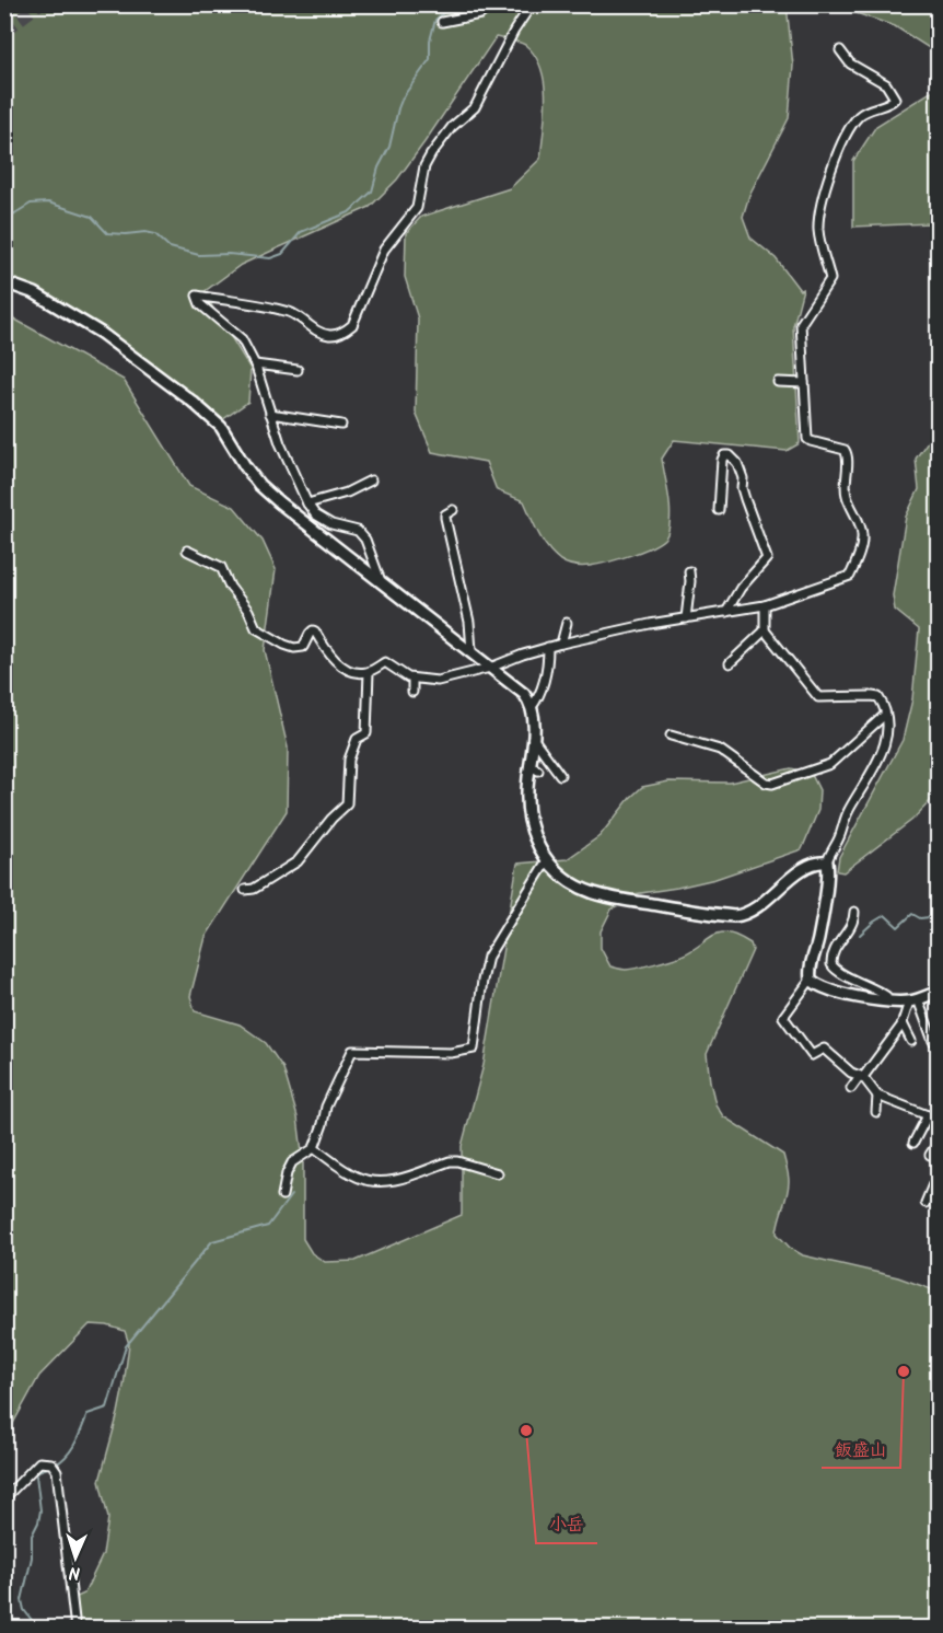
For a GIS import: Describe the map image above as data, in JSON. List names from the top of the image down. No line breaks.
{"places":["飯盛山","小岳"],"north":"bottom"}
